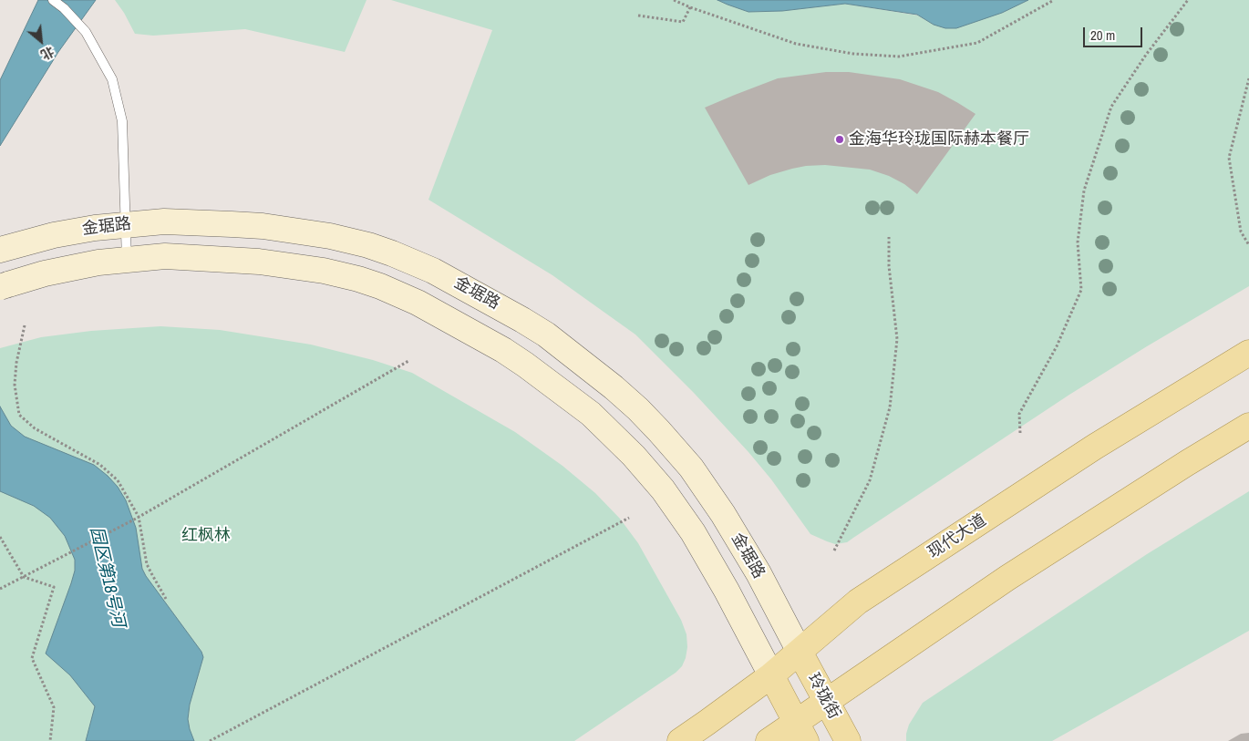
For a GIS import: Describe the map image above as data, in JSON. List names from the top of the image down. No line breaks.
{"streets":{"main road":["金琚路","现代大道","玲珑街"]},"crossings":[["金琚路","现代大道"],["金琚路","玲珑街"],["现代大道","玲珑街"]],"water":["园区第18号河"],"parks":["红枫林"],"places":["金海华玲珑国际赫本餐厅"],"scale_bar":"20 m","north":"bottom right"}
